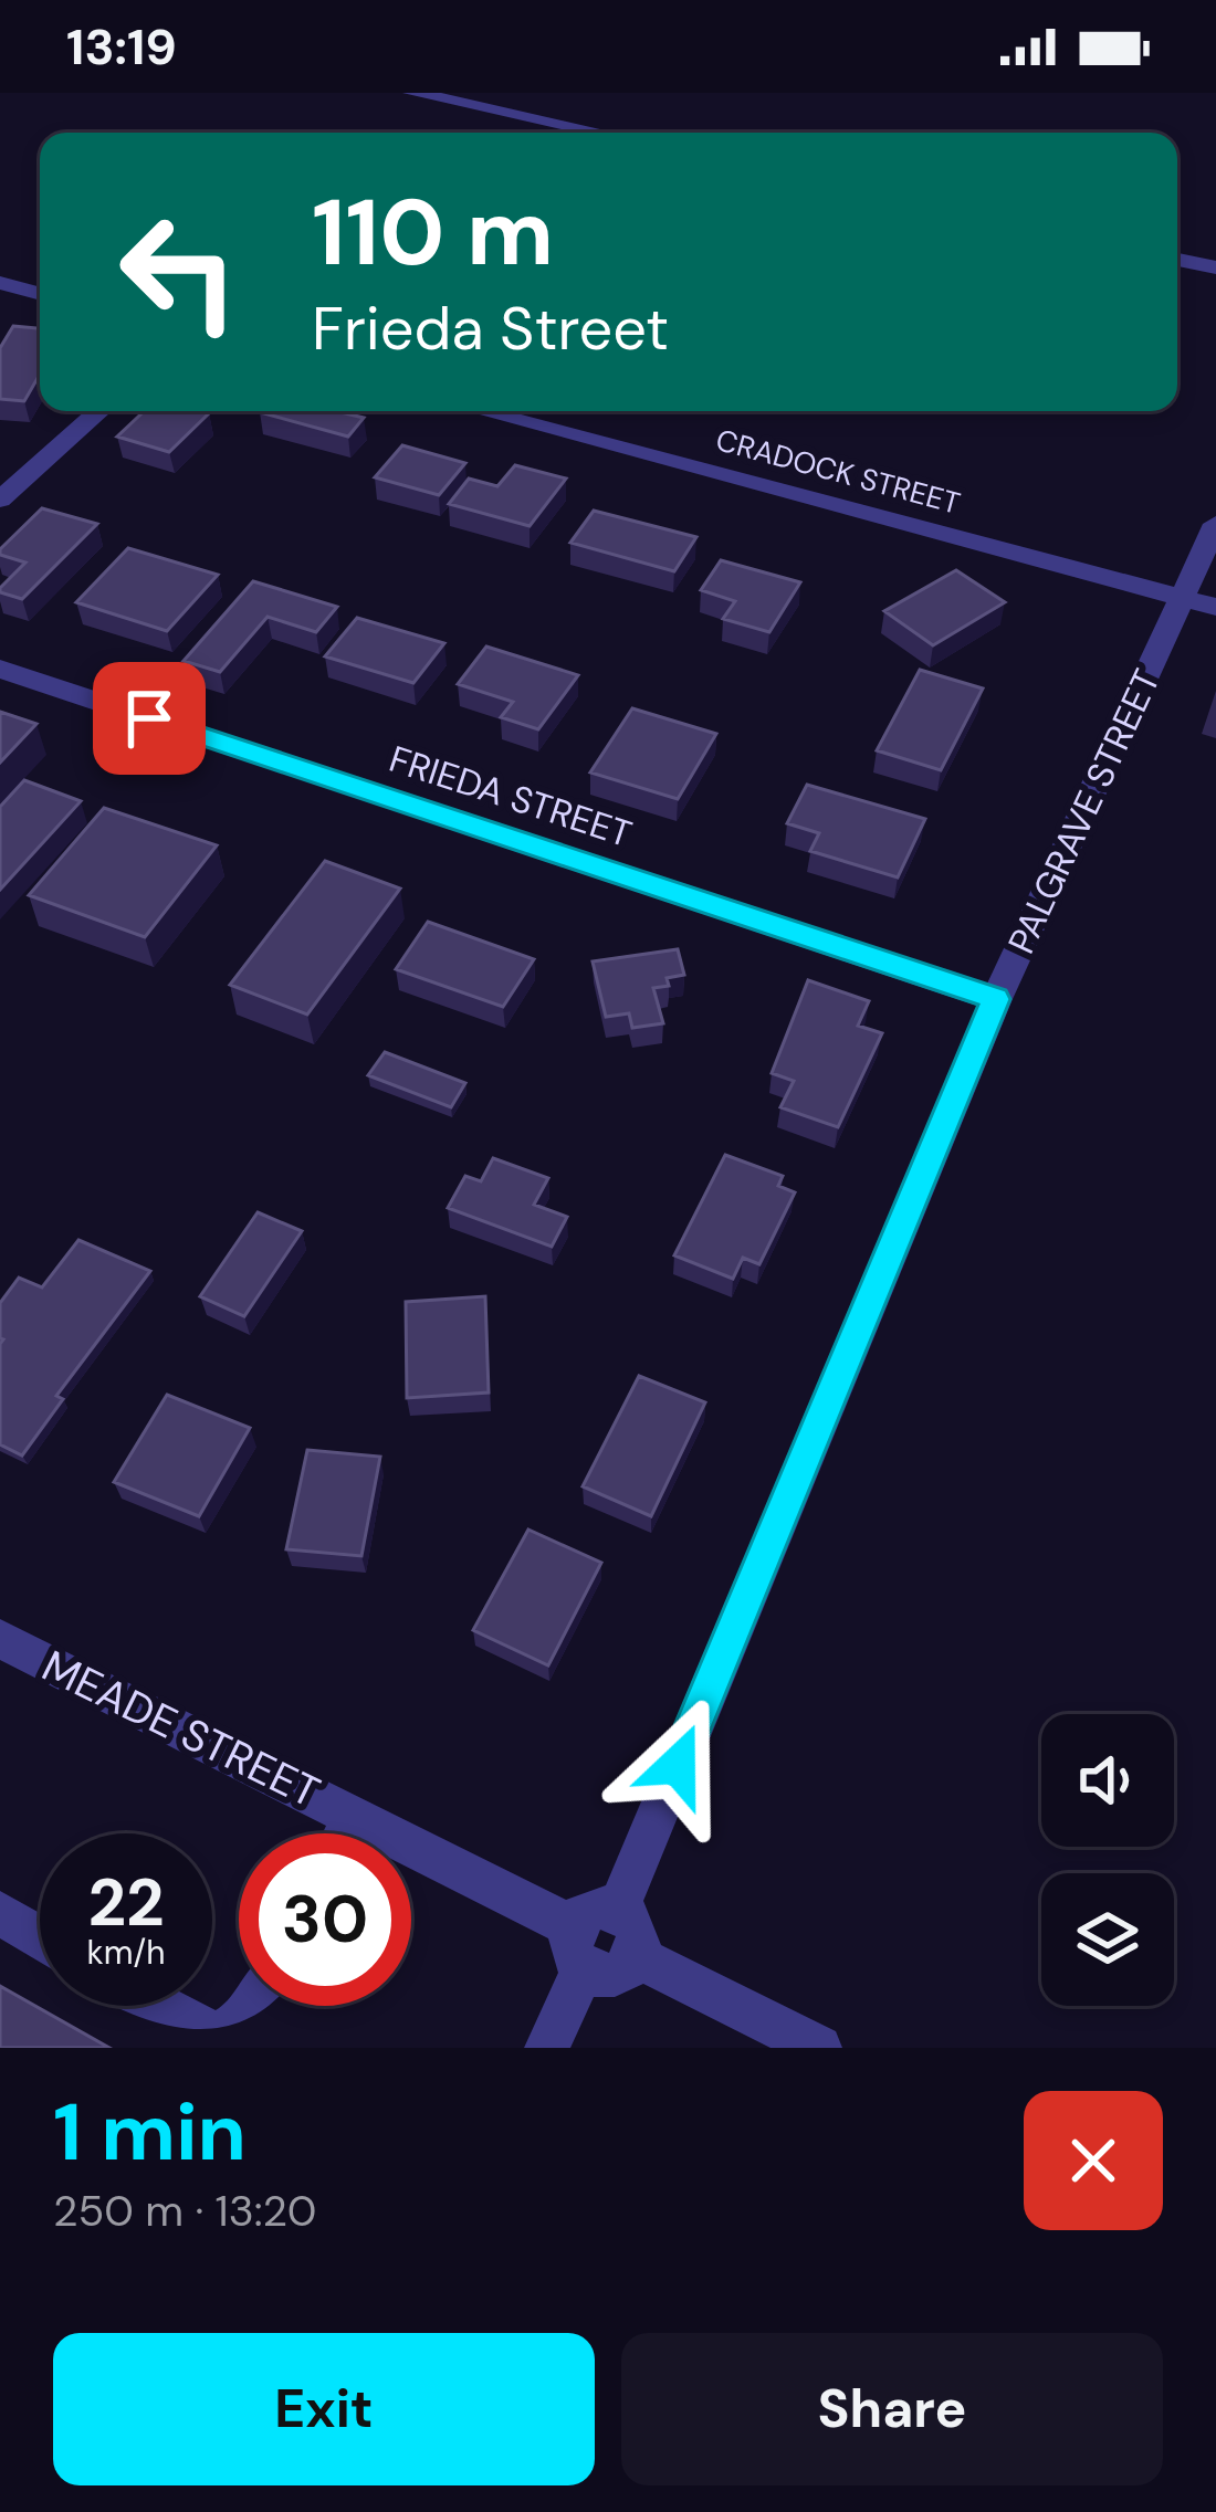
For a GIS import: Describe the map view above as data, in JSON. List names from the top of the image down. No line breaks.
{"streets":{"street":["CRADOCK STREET","FRIEDA STREET","PALGRAVE STREET","MEADE STREET"]},"crossings":[["CRADOCK STREET","PALGRAVE STREET"],["FRIEDA STREET","PALGRAVE STREET"],["PALGRAVE STREET","MEADE STREET"]],"page":{"status":"13:19","turn":["110 m","Frieda Street"],"speed":"22 km/h","limit":"30","heading":["1 min","250 m · 13:20"],"buttons":["Exit","Share"]}}
